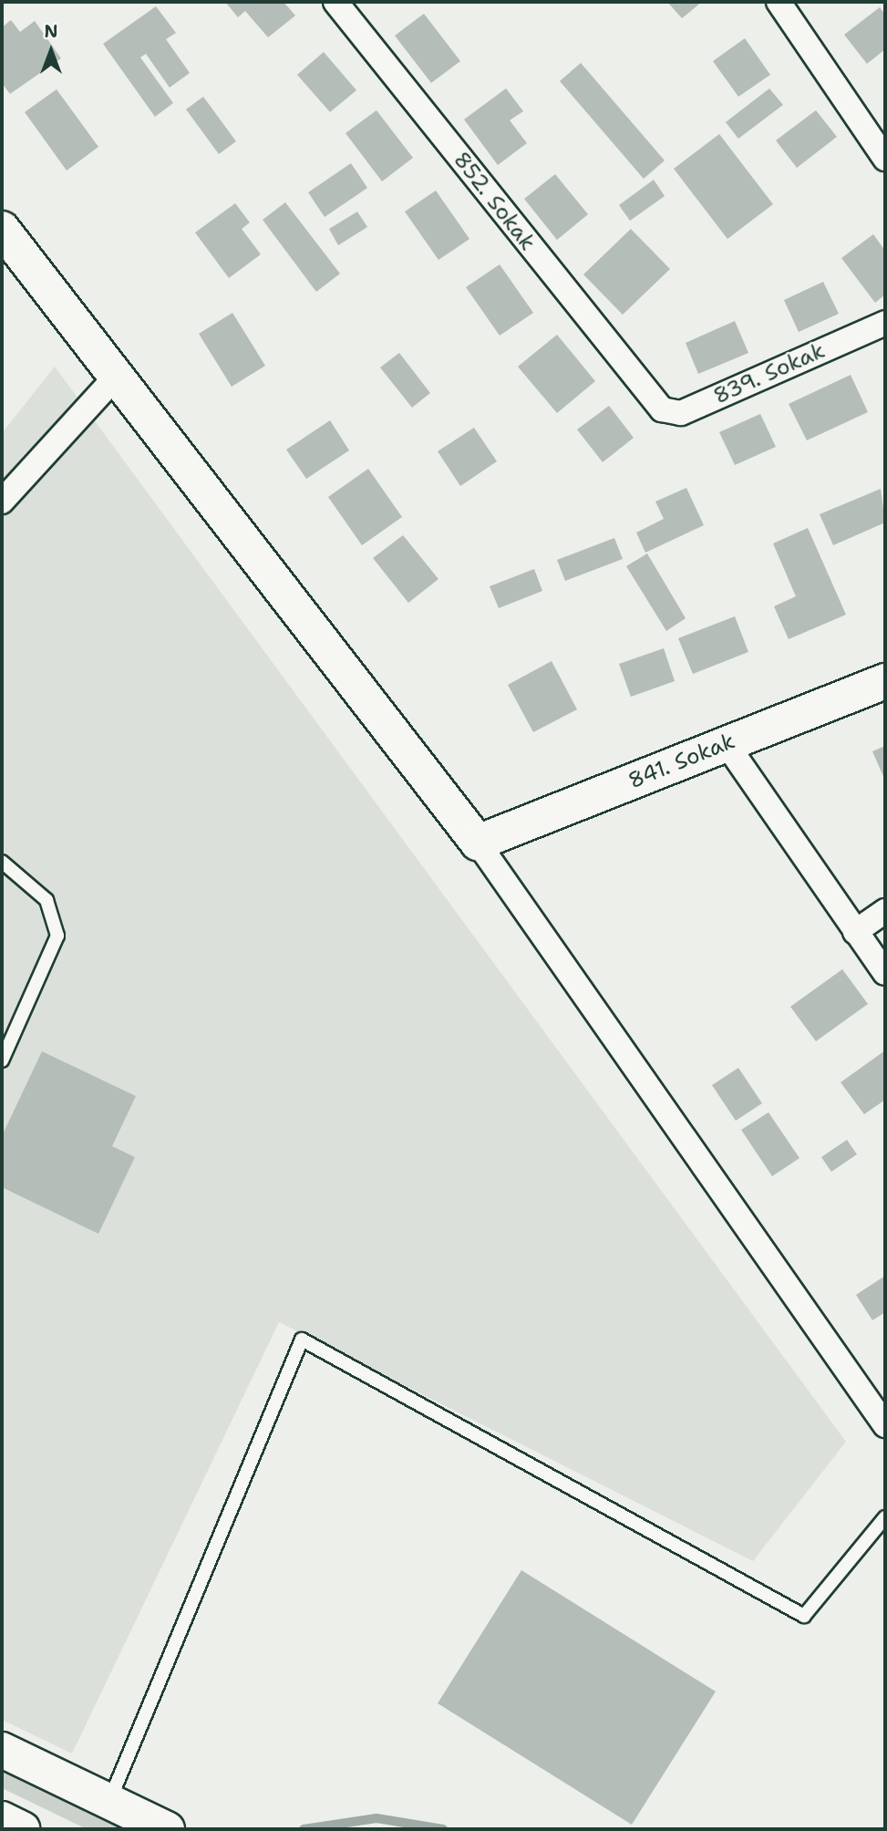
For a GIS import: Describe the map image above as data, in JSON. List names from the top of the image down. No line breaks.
{"streets":{"street":["852. Sokak","839. Sokak","841. Sokak"]},"crossings":[["852. Sokak","839. Sokak"]],"north":"top"}
